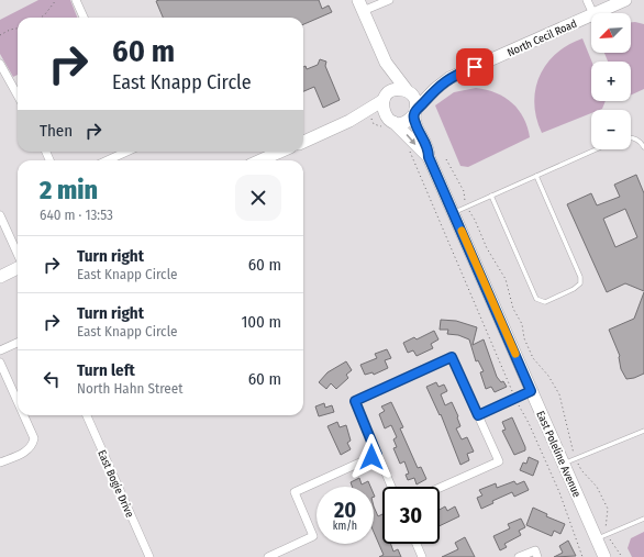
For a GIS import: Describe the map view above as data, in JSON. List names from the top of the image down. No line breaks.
{"streets":{"main road":["North Cecil Road","East Poleline Avenue"],"street":["East Bogie Drive"]},"crossings":[["North Cecil Road","East Poleline Avenue"]],"north":"bottom left","page":{"map_buttons":["+","−"],"turn":["60 m","East Knapp Circle"],"then":"Then","heading":["2 min","640 m · 13:53"],"list":[{"name":"Turn right","note":"East Knapp Circle","value":"60 m"},{"name":"Turn right","note":"East Knapp Circle","value":"100 m"},{"name":"Turn left","note":"North Hahn Street","value":"60 m"}],"speed":"20 km/h","limit":"30"}}
